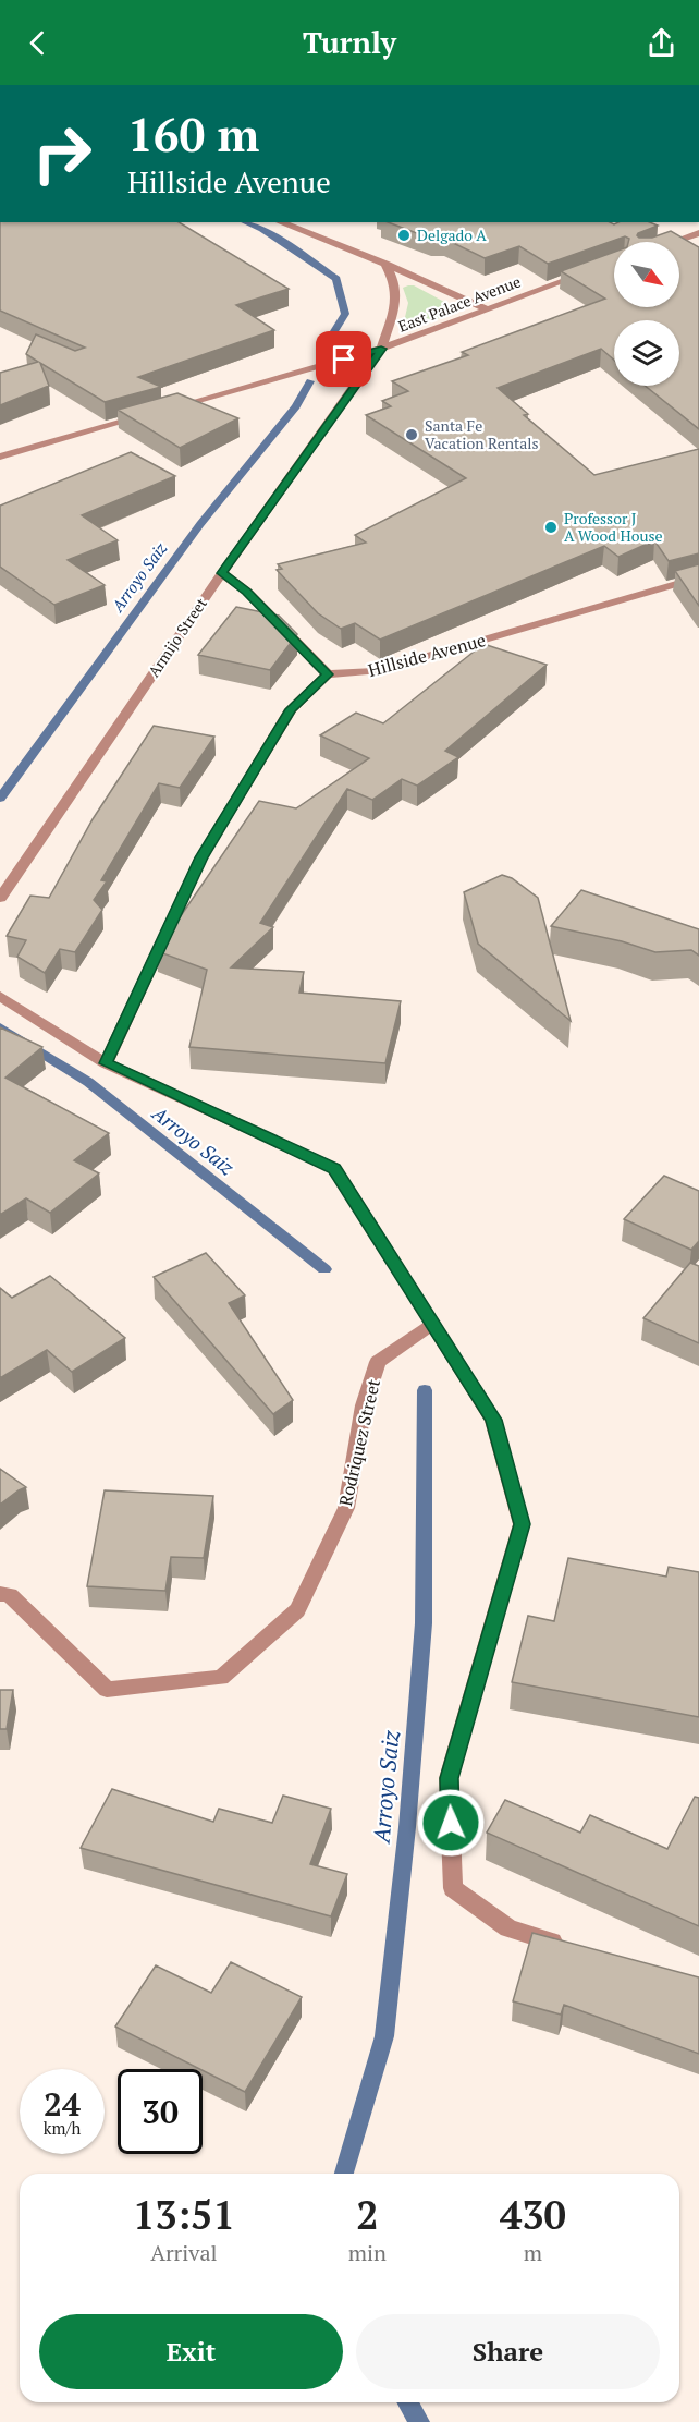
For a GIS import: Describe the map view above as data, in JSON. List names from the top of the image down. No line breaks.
{"streets":{"street":["East Palace Avenue","Armijo Street","Hillside Avenue","Rodriquez Street"]},"crossings":[["East Palace Avenue","Armijo Street"]],"water":["Arroyo Saiz"],"places":["Delgado A","Santa Fe Vacation Rentals","Professor J A Wood House"],"north":"bottom right","page":{"header":"Turnly","turn":["160 m","Hillside Avenue"],"speed":"24 km/h","limit":"30","eta":["13:51","Arrival","2","min","430","m"],"buttons":["Exit","Share"]}}
